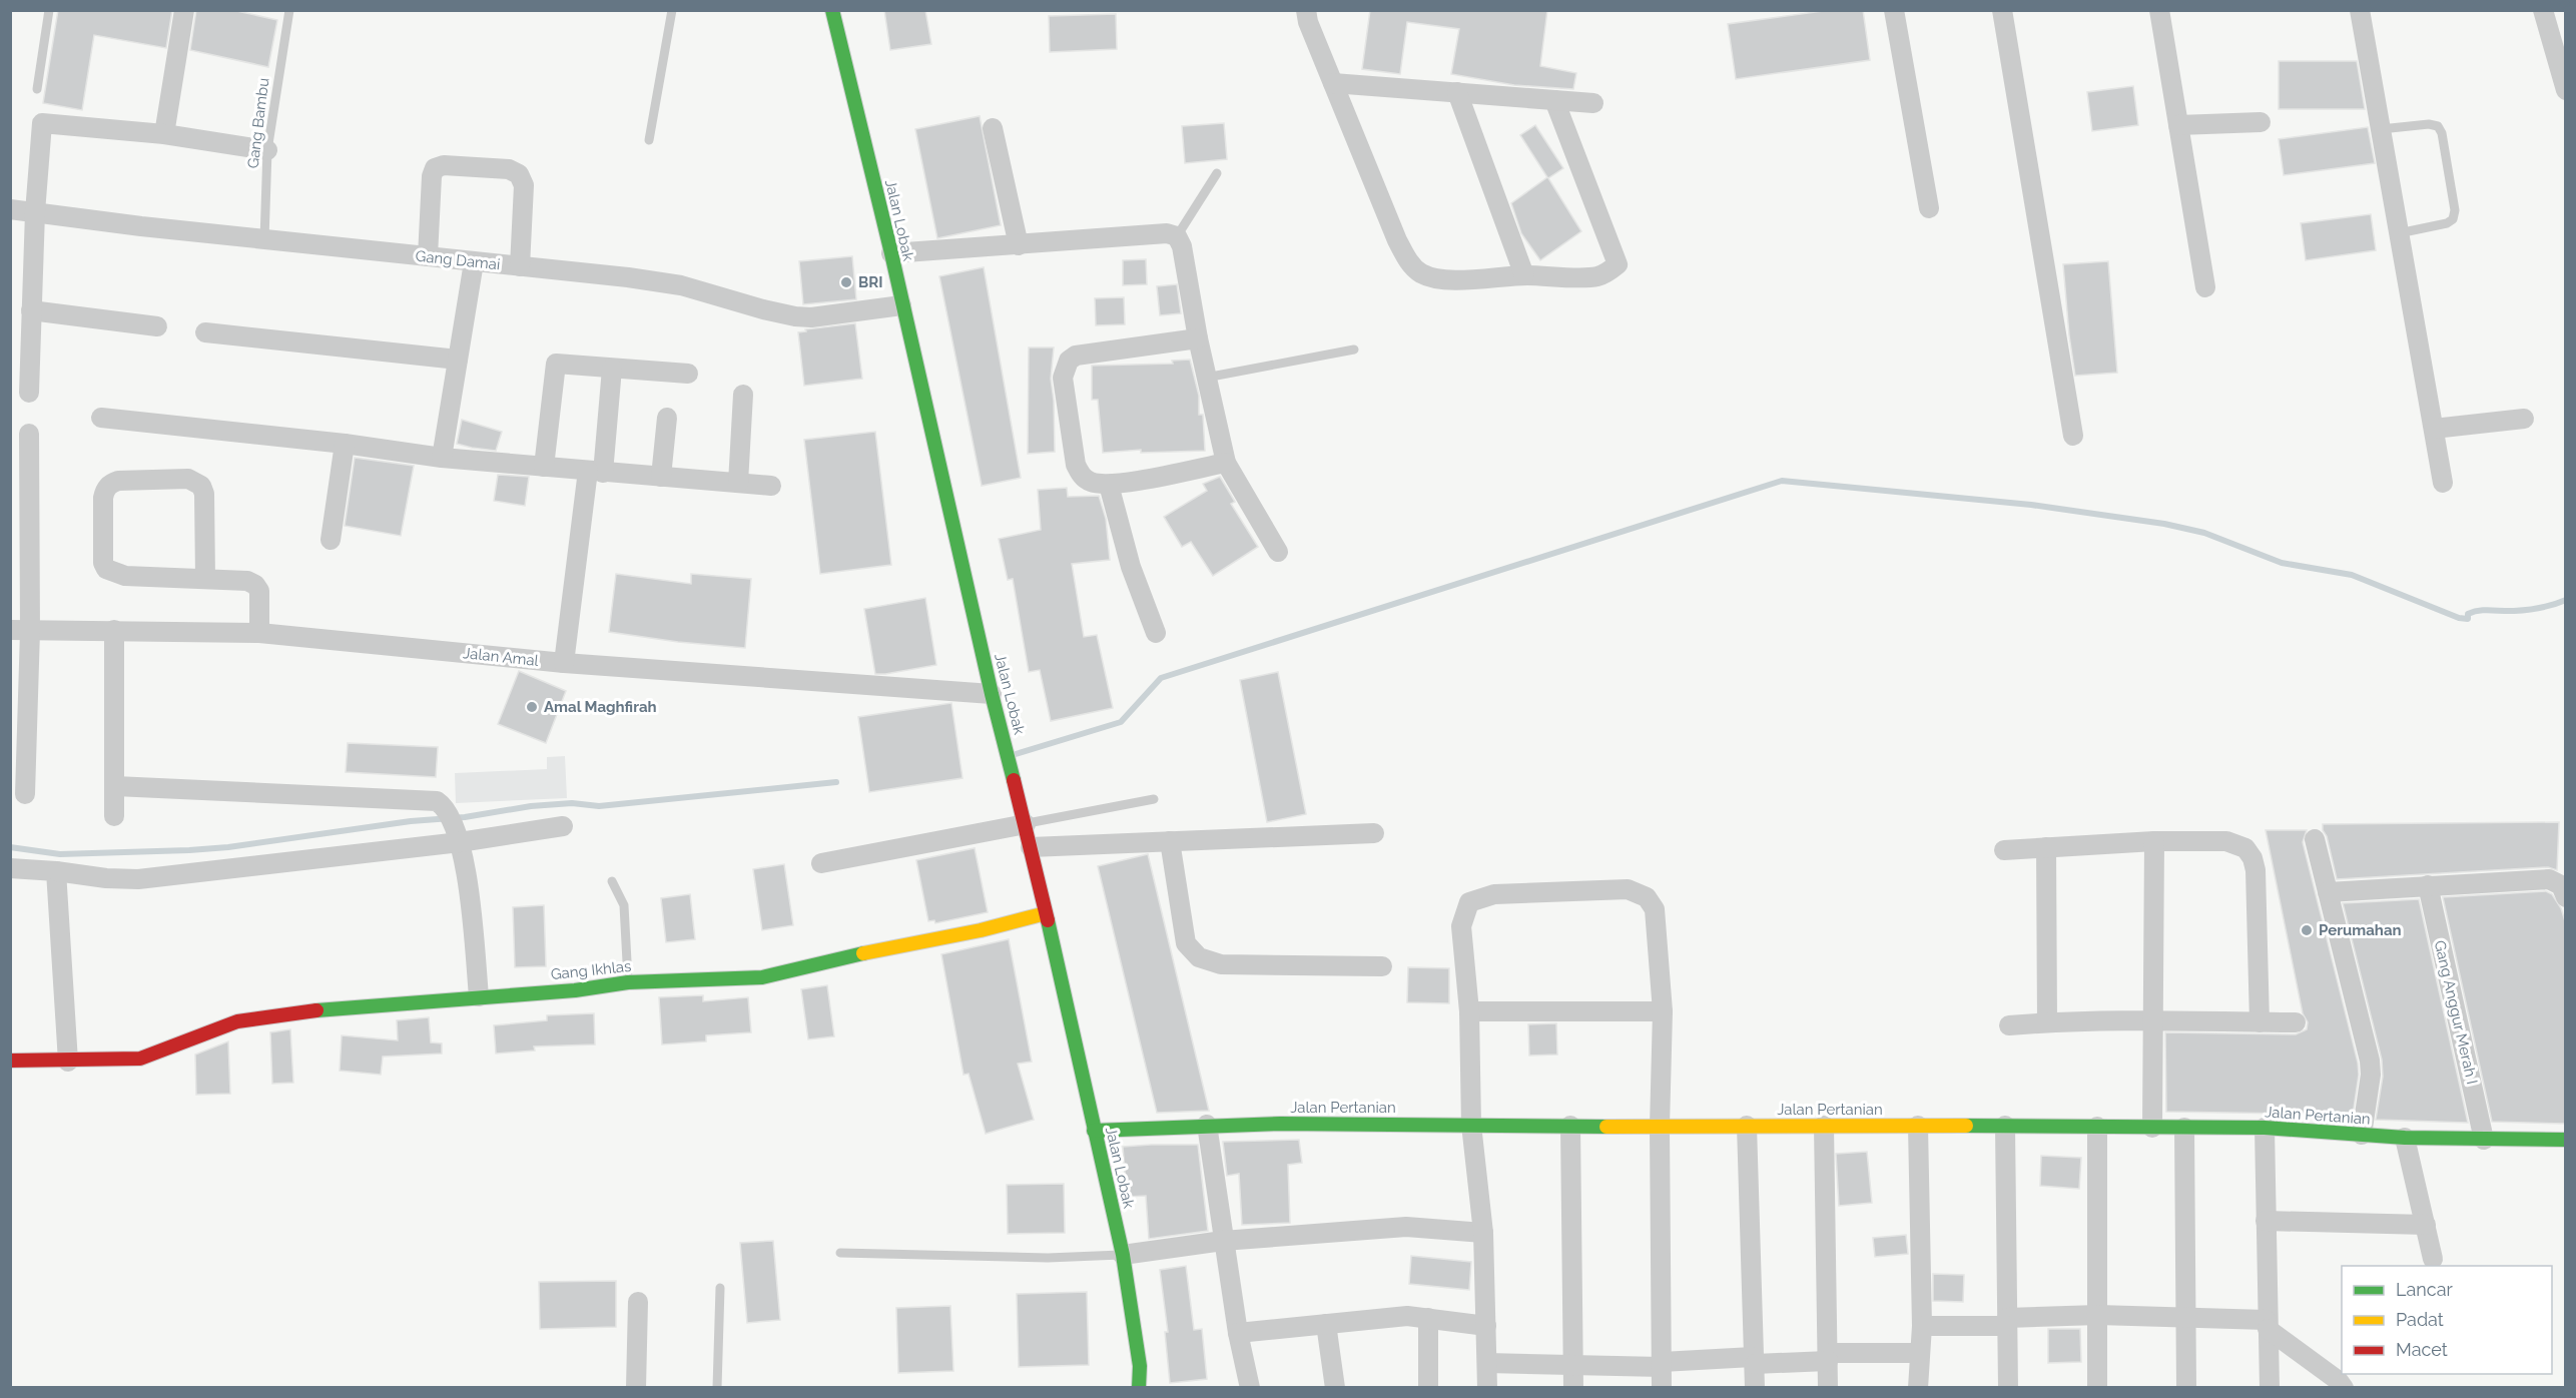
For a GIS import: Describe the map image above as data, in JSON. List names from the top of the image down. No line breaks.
{"streets":{"street":["Jalan Lobak","Gang Damai","Jalan Amal","Gang Ikhlas","Gang Anggur Merah I","Jalan Pertanian"],"lane":["Gang Bambu"]},"crossings":[["Gang Bambu","Gang Damai"],["Jalan Lobak","Gang Damai"],["Jalan Lobak","Jalan Amal"],["Jalan Lobak","Gang Ikhlas"],["Jalan Lobak","Jalan Pertanian"],["Gang Anggur Merah I","Jalan Pertanian"]],"places":["BRI","Amal Maghfirah","Perumahan"],"legend":["Lancar","Padat","Macet"]}
